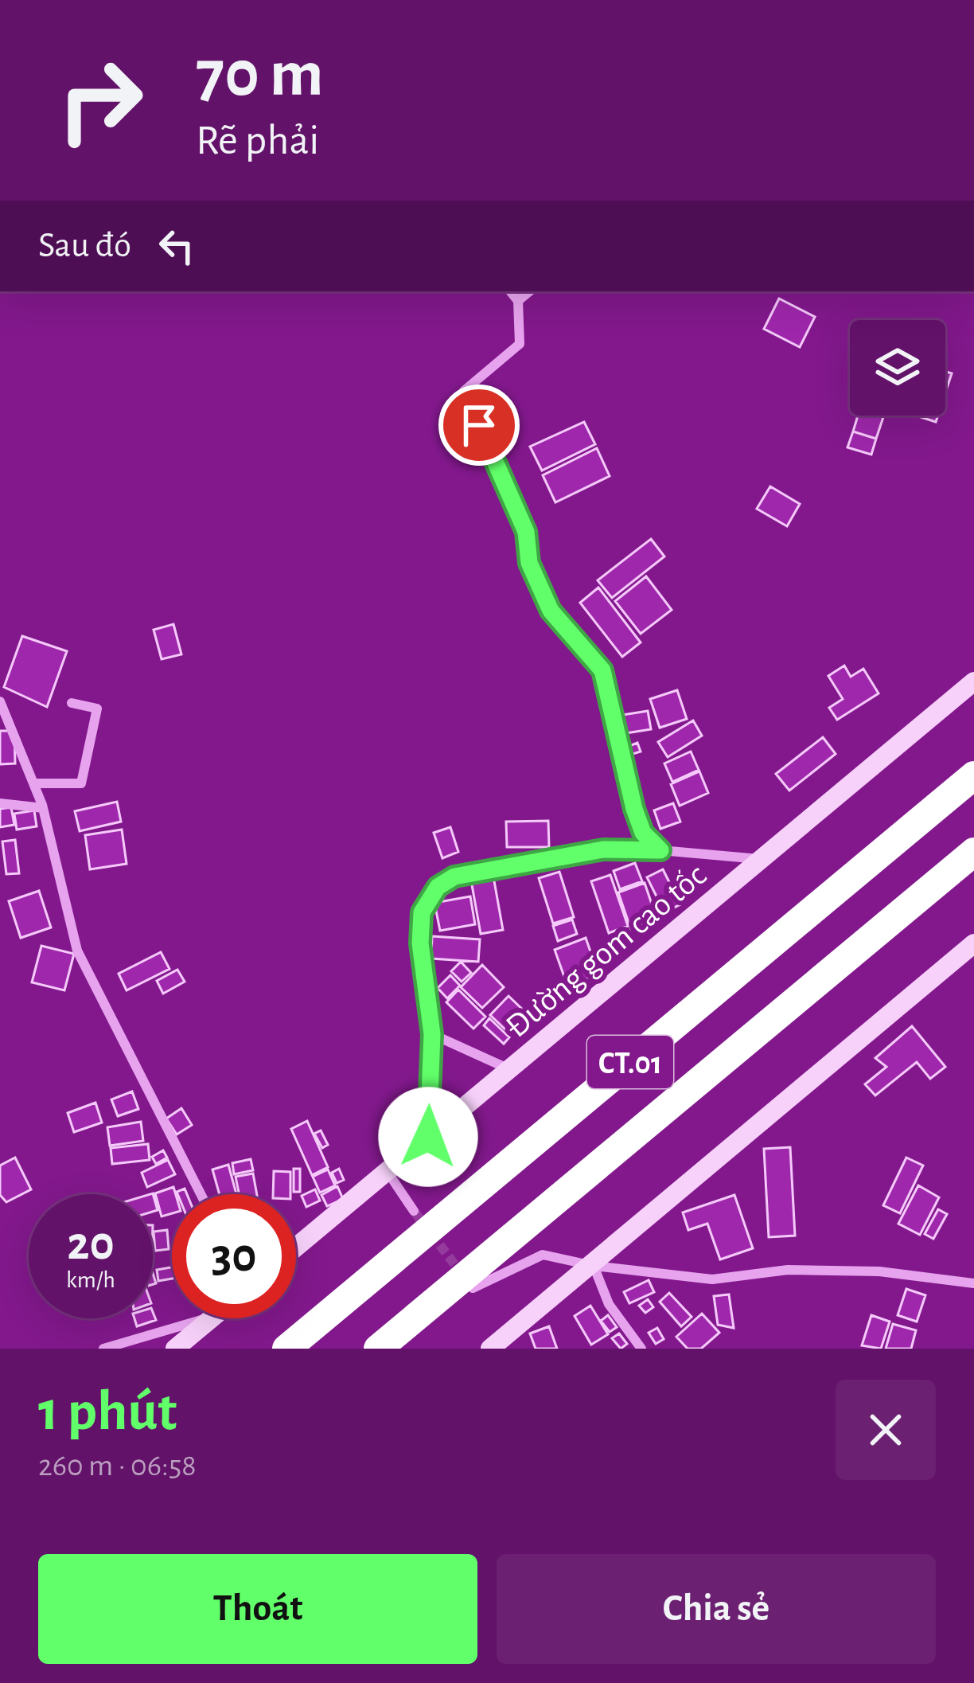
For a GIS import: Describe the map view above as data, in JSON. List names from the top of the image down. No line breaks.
{"streets":{"highway":["CT.01"],"main road":["Đường gom cao tốc"]},"page":{"turn":["70 m","Rẽ phải"],"then":"Sau đó","speed":"20 km/h","limit":"30","heading":["1 phút","260 m · 06:58"],"buttons":["Thoát","Chia sẻ"]}}
